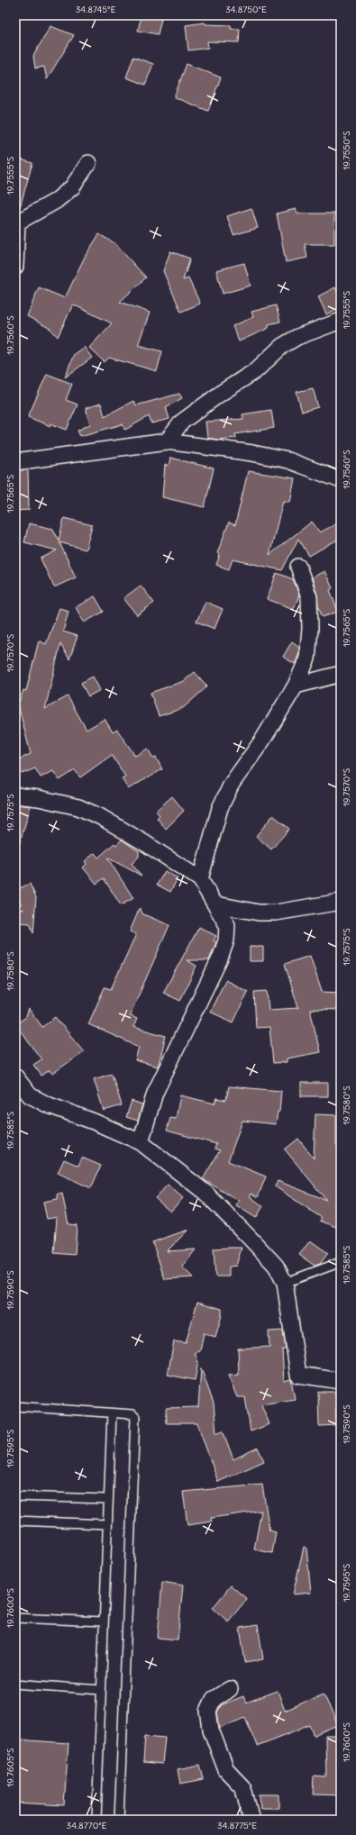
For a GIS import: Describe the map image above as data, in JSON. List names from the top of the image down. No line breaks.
{"coordinates":["34.8745°E","34.8750°E","19.7550°S","19.7555°S","19.7560°S","19.7565°S","19.7570°S","19.7575°S","19.7580°S","19.7585°S","19.7590°S","19.7595°S","19.7600°S","19.7605°S","34.8770°E","34.8775°E"]}
